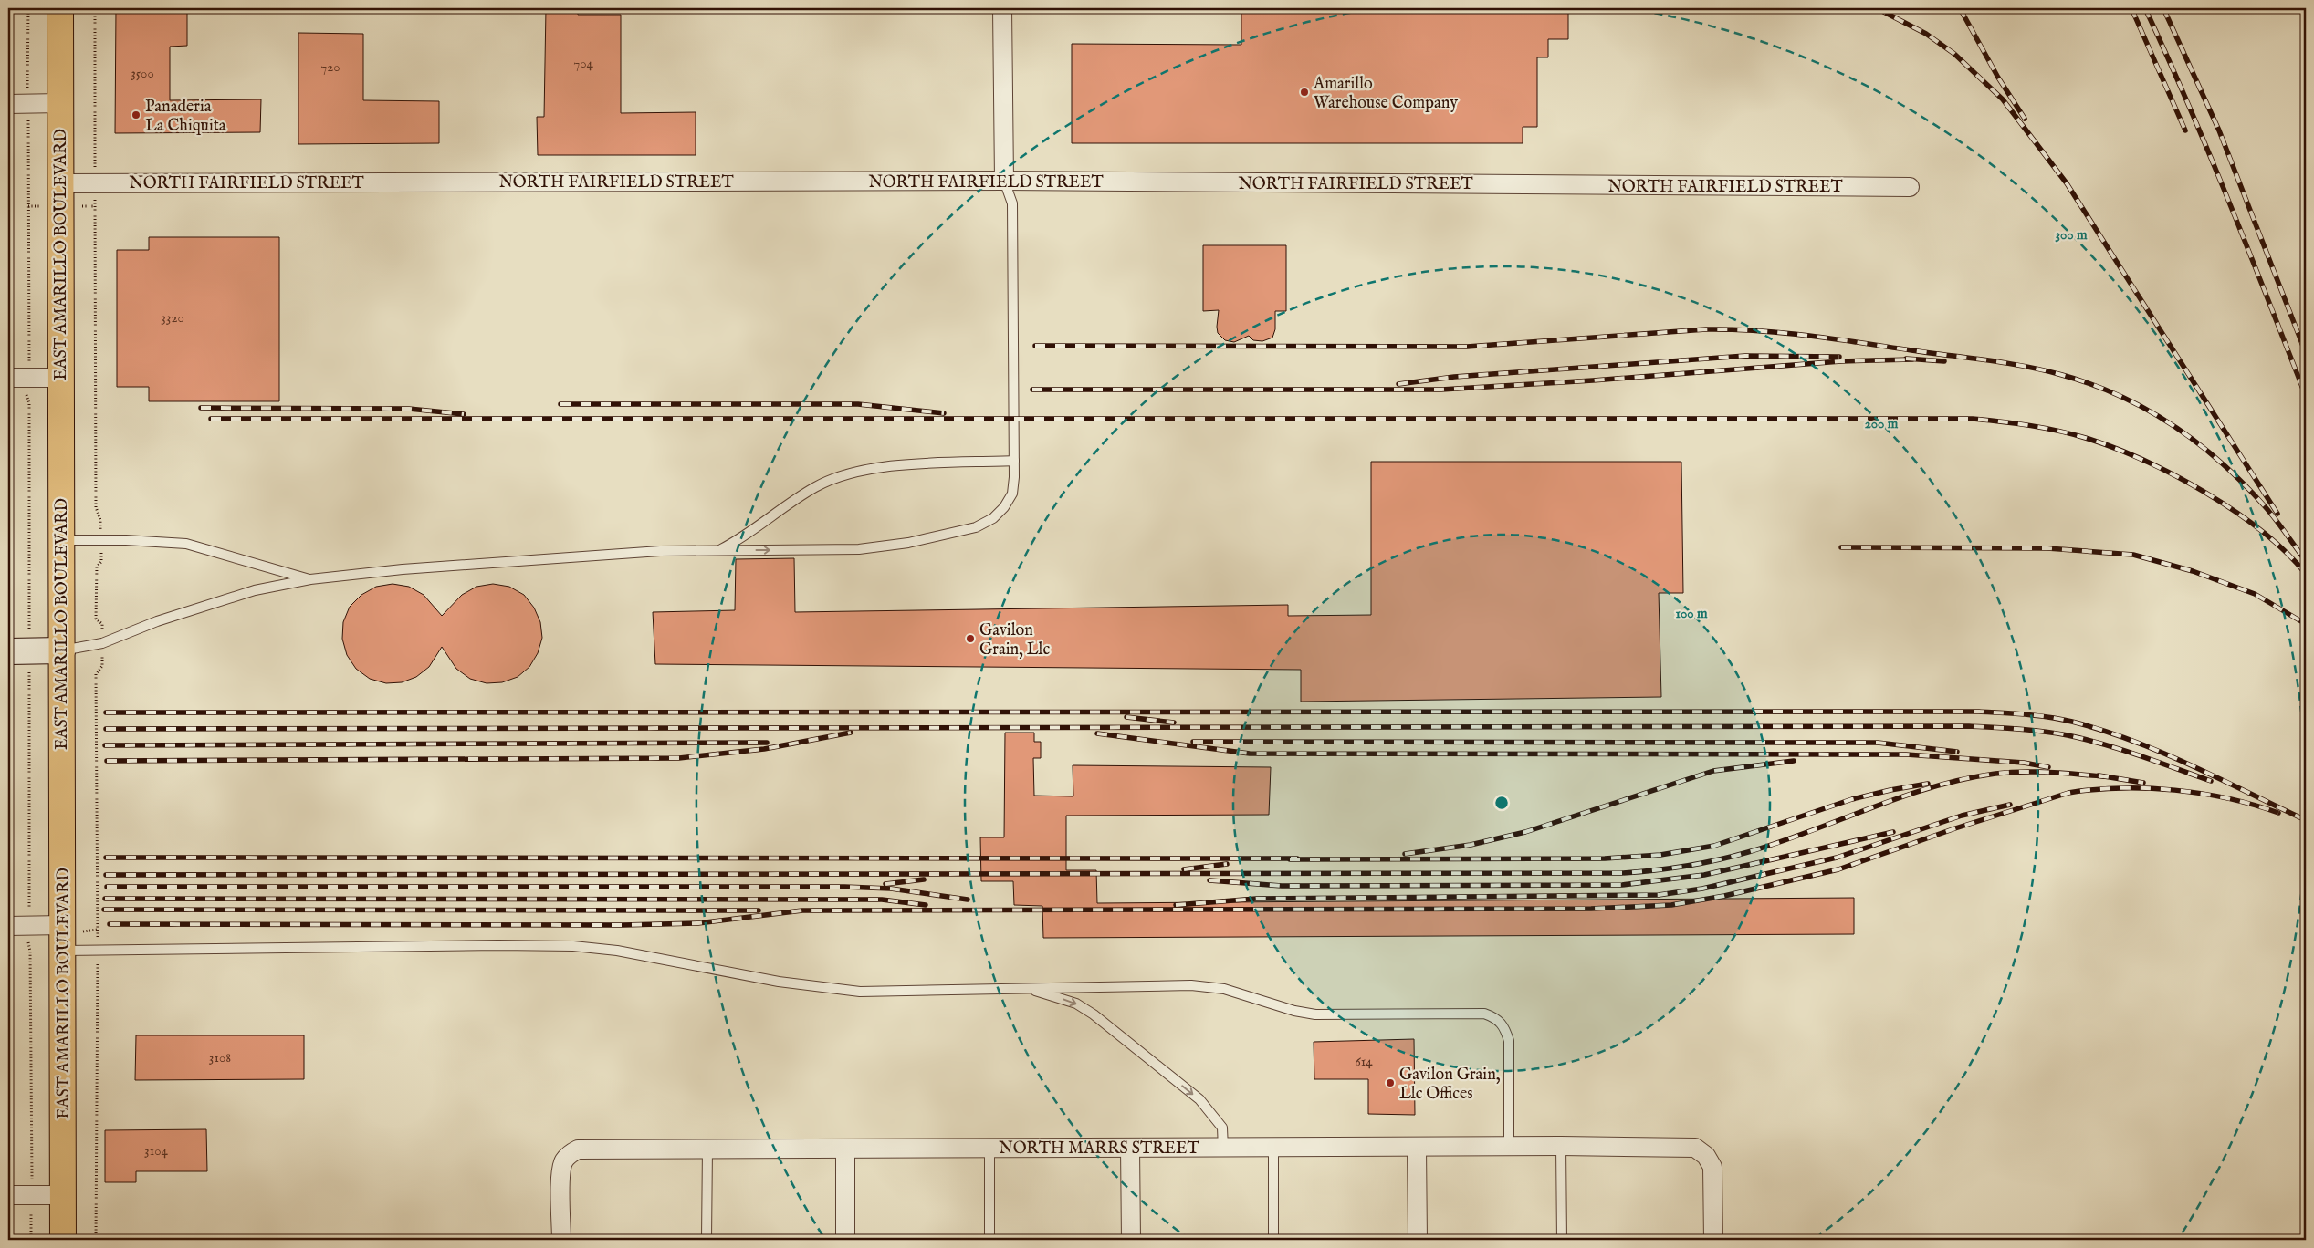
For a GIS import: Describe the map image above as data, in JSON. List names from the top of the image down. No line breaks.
{"streets":{"highway":["EAST AMARILLO BOULEVARD"],"street":["NORTH FAIRFIELD STREET","NORTH MARRS STREET"]},"crossings":[["NORTH FAIRFIELD STREET","EAST AMARILLO BOULEVARD"]],"places":["Amarillo Warehouse Company","Panaderia La Chiquita","Gavilon Grain, Llc","Gavilon Grain, Llc Offices"],"house_numbers":["704","720","3500","3320","3108","614","3104"],"rings":["300 m","200 m","100 m"]}
